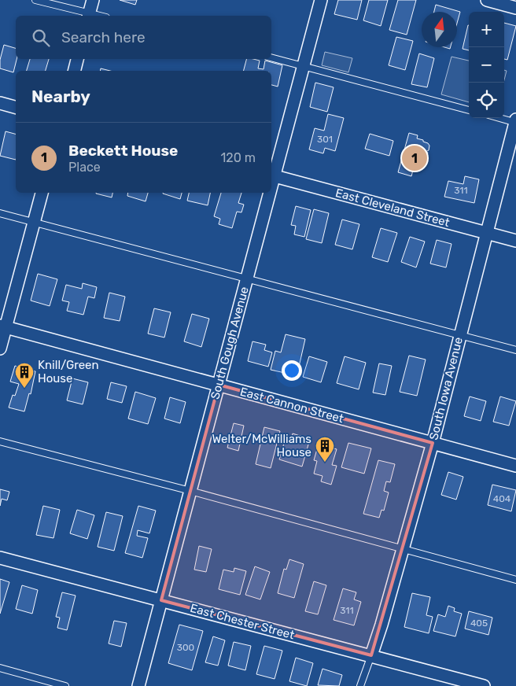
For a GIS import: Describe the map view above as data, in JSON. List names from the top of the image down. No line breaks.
{"streets":{"street":["East Cleveland Street","South Gough Avenue","South Iowa Avenue","East Cannon Street","East Chester Street"]},"crossings":[["East Cleveland Street","South Gough Avenue"],["East Cleveland Street","South Iowa Avenue"],["South Gough Avenue","East Cannon Street"],["South Gough Avenue","East Chester Street"],["South Iowa Avenue","East Cannon Street"],["South Iowa Avenue","East Chester Street"]],"places":{"building":["Knill/Green House","Welter/McWilliams House"]},"house_numbers":["301","311","404","311","405","300"],"north":"top","page":{"map_buttons":["+","−"],"search":"Search here","heading":"Nearby","list":[{"mark":"1","name":"Beckett House","note":"Place","value":"120 m"}],"pins":"1"}}
